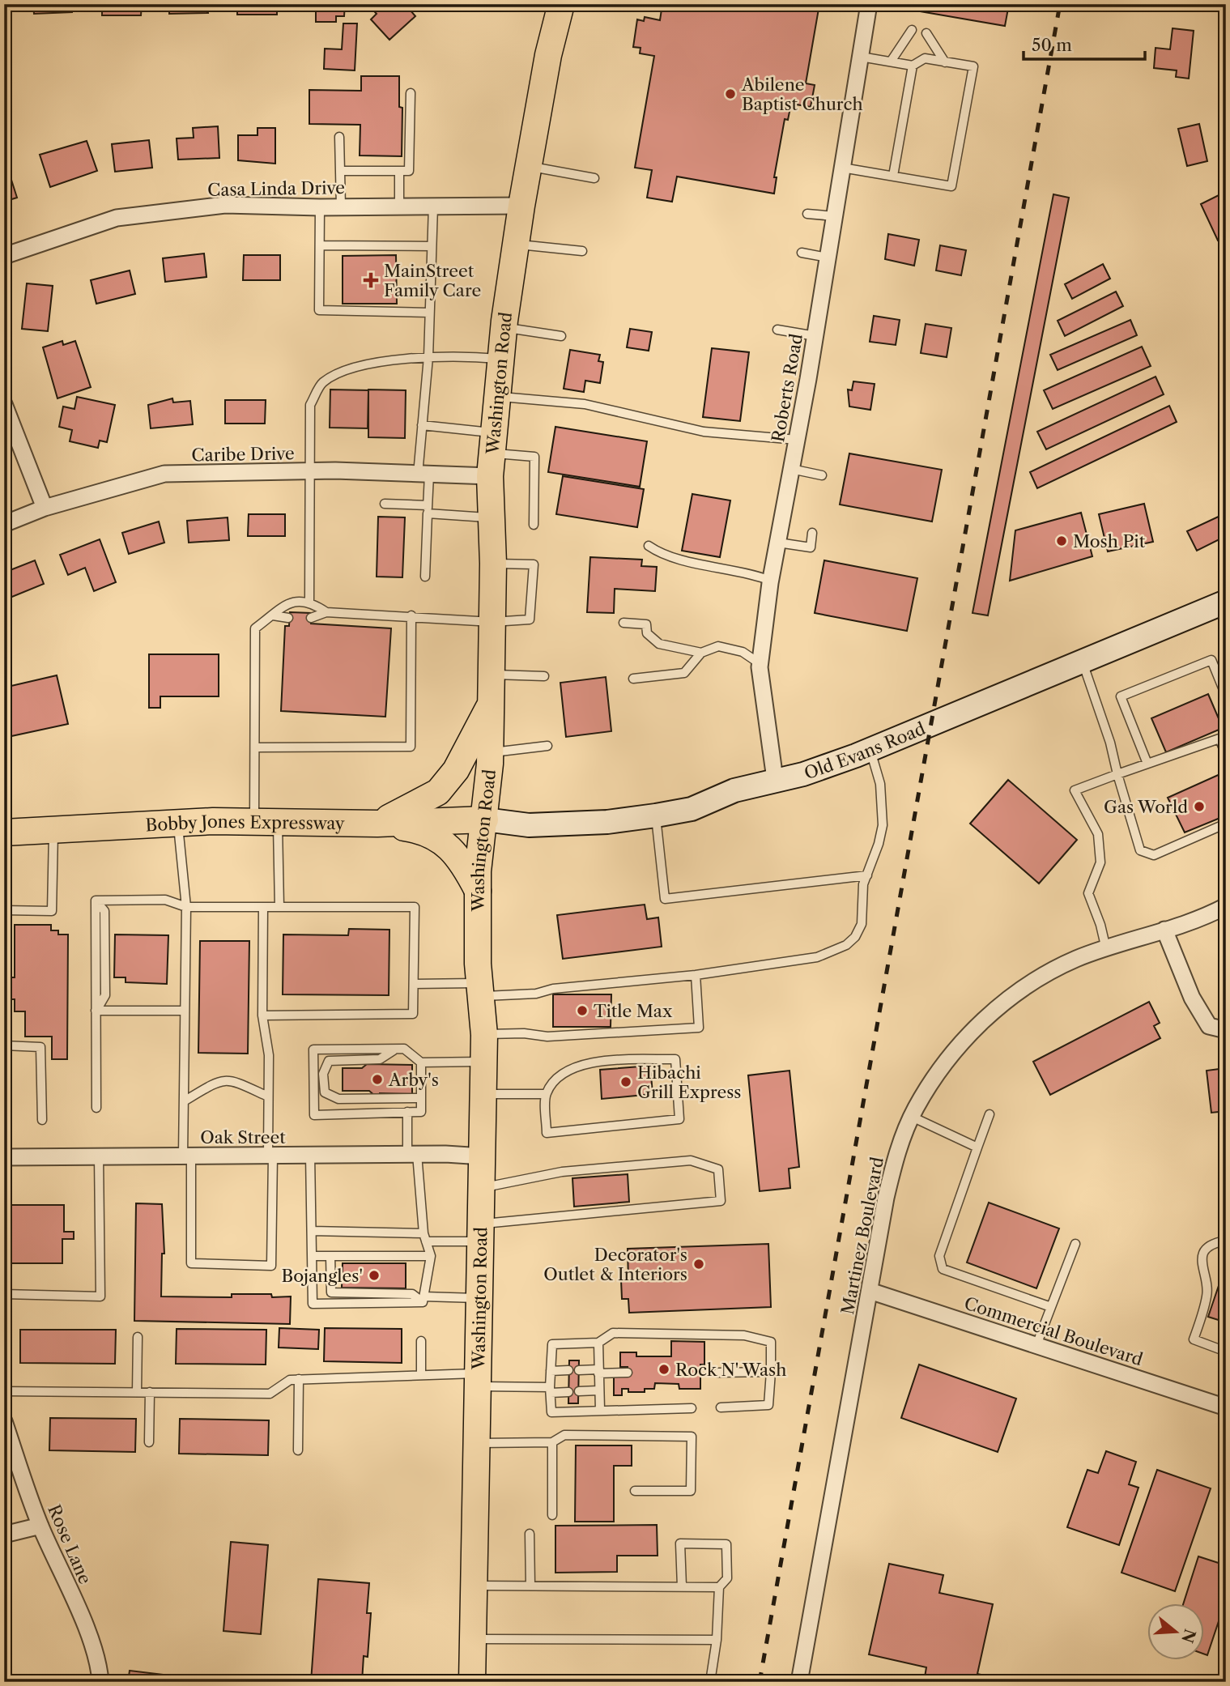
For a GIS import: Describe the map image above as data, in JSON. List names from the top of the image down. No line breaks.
{"streets":{"main road":["Washington Road","Bobby Jones Expressway"],"street":["Casa Linda Drive","Roberts Road","Caribe Drive","Old Evans Road","Oak Street","Martinez Boulevard","Commercial Boulevard","Rose Lane"]},"crossings":[["Casa Linda Drive","Washington Road"],["Washington Road","Caribe Drive"],["Washington Road","Old Evans Road"],["Washington Road","Bobby Jones Expressway"],["Washington Road","Oak Street"],["Roberts Road","Old Evans Road"],["Old Evans Road","Bobby Jones Expressway"],["Martinez Boulevard","Commercial Boulevard"]],"places":{"other":["Abilene Baptist Church","Mosh Pit","Gas World","Title Max","Arby's","Hibachi Grill Express","Decorator's Outlet & Interiors","Bojangles'","Rock N' Wash"],"health":["MainStreet Family Care"]},"scale_bar":"50 m","north":"right"}
